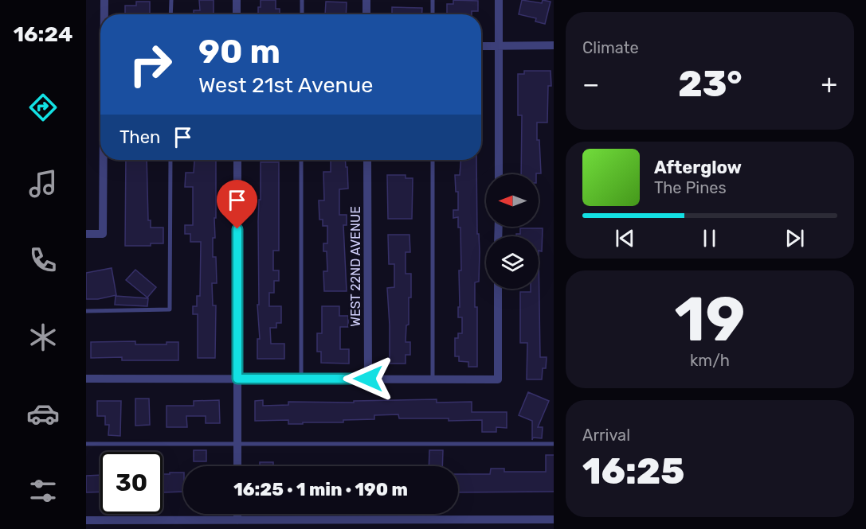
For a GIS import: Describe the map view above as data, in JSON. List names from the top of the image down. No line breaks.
{"streets":{"street":["WEST 22ND AVENUE"]},"north":"left","page":{"tabs":"16:24","tile":["Climate",["19","km/h"],["Arrival","16:25"]],"turn":["90 m","West 21st Avenue"],"heat":["−","23°","+"],"then":"Then","song":["Afterglow","The Pines"],"limit":"30","trip":"16:25 · 1 min · 190 m"}}
